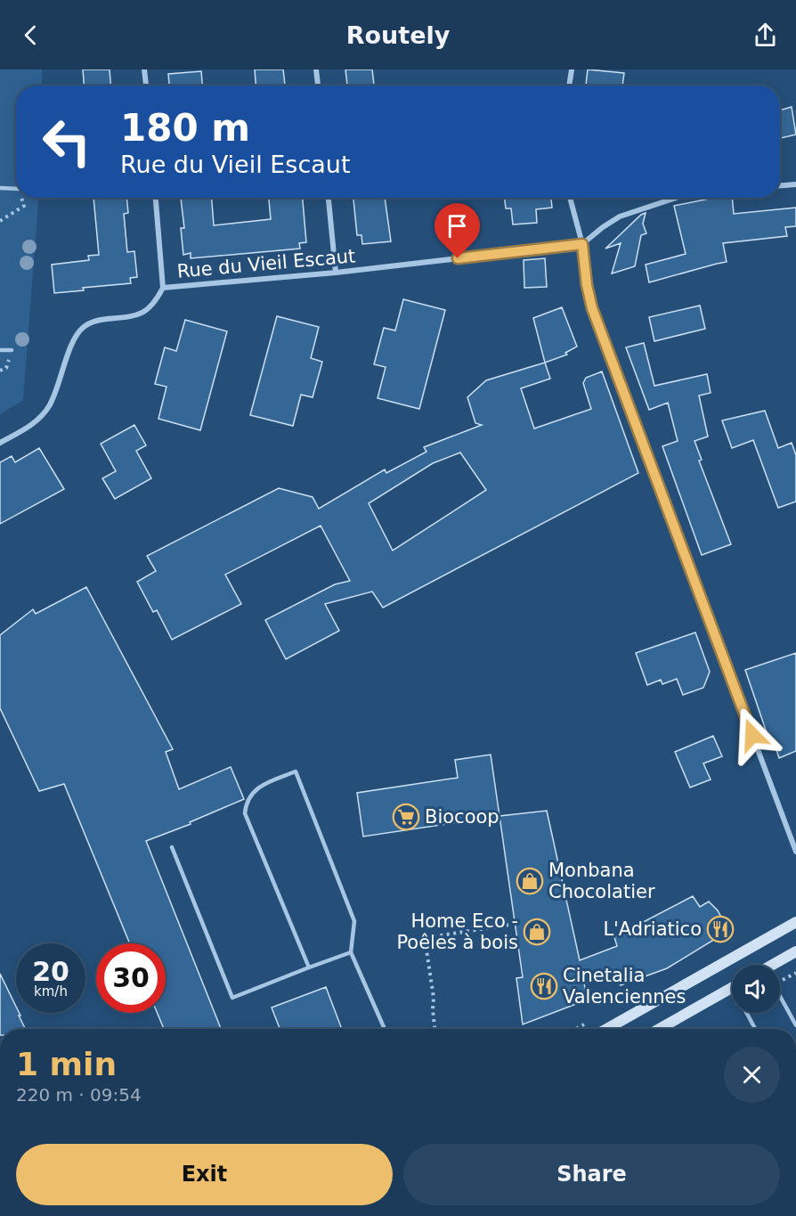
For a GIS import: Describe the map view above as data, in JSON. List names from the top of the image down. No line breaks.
{"streets":{"street":["Rue du Vieil Escaut"]},"places":{"supermarket":["Biocoop"],"shop":["Monbana Chocolatier","Home Eco - Poêles à bois"],"restaurant":["L'Adriatico","Cinetalia Valenciennes"]},"page":{"header":"Routely","turn":["180 m","Rue du Vieil Escaut"],"speed":"20 km/h","limit":"30","heading":["1 min","220 m · 09:54"],"buttons":["Exit","Share"]}}
